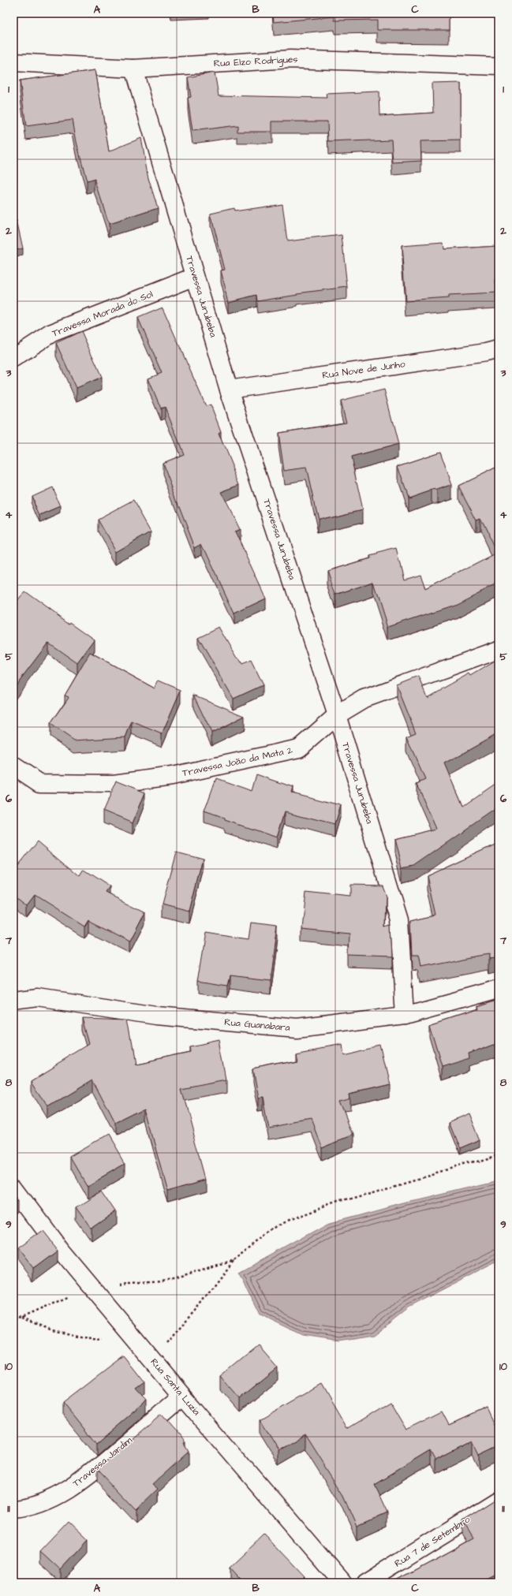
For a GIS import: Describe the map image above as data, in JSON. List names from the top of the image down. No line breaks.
{"streets":{"street":["Rua Elzo Rodrigues","Travessa Jurubeba","Travessa Morada do Sol","Rua Nove de Junho","Travessa João da Mata 2","Rua Guanabara","Rua Santa Luzia","Travessa Jardim","Rua 7 de Setembro"]},"crossings":[["Rua Elzo Rodrigues","Travessa Jurubeba"],["Travessa Jurubeba","Travessa Morada do Sol"],["Travessa Jurubeba","Rua Nove de Junho"],["Travessa Jurubeba","Travessa João da Mata 2"],["Travessa Jurubeba","Rua Guanabara"],["Rua Santa Luzia","Travessa Jardim"]],"grid":{"columns":["A","B","C"],"rows":["1","2","3","4","5","6","7","8","9","10","11"]}}
